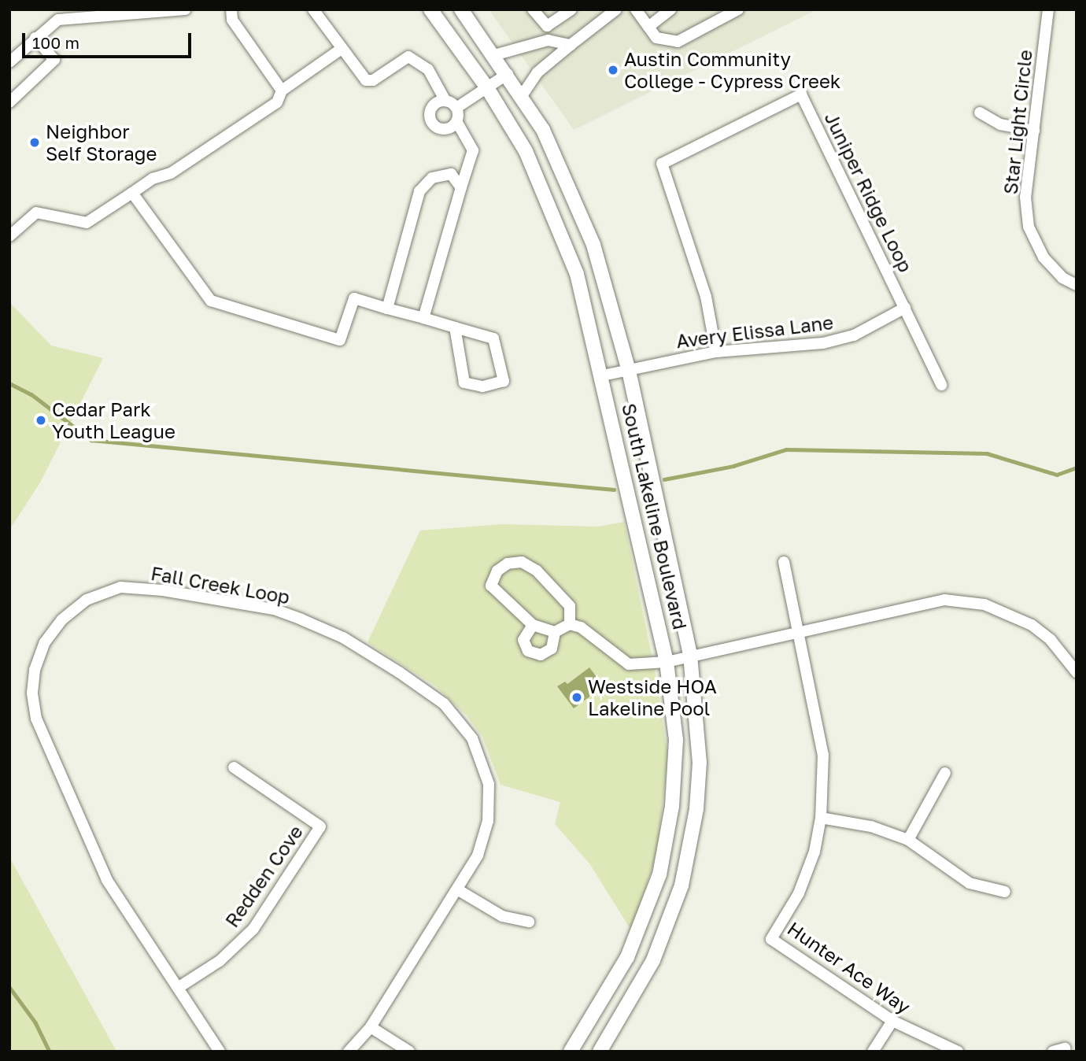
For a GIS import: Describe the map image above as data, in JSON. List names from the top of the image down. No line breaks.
{"streets":{"main road":["South Lakeline Boulevard"],"street":["Star Light Circle","Juniper Ridge Loop","Avery Elissa Lane","Fall Creek Loop","Redden Cove","Hunter Ace Way"]},"crossings":[["Juniper Ridge Loop","Avery Elissa Lane"],["Avery Elissa Lane","South Lakeline Boulevard"],["Fall Creek Loop","Redden Cove"]],"places":["Austin Community College - Cypress Creek","Neighbor Self Storage","Cedar Park Youth League","Westside HOA Lakeline Pool"],"scale_bar":"100 m"}
